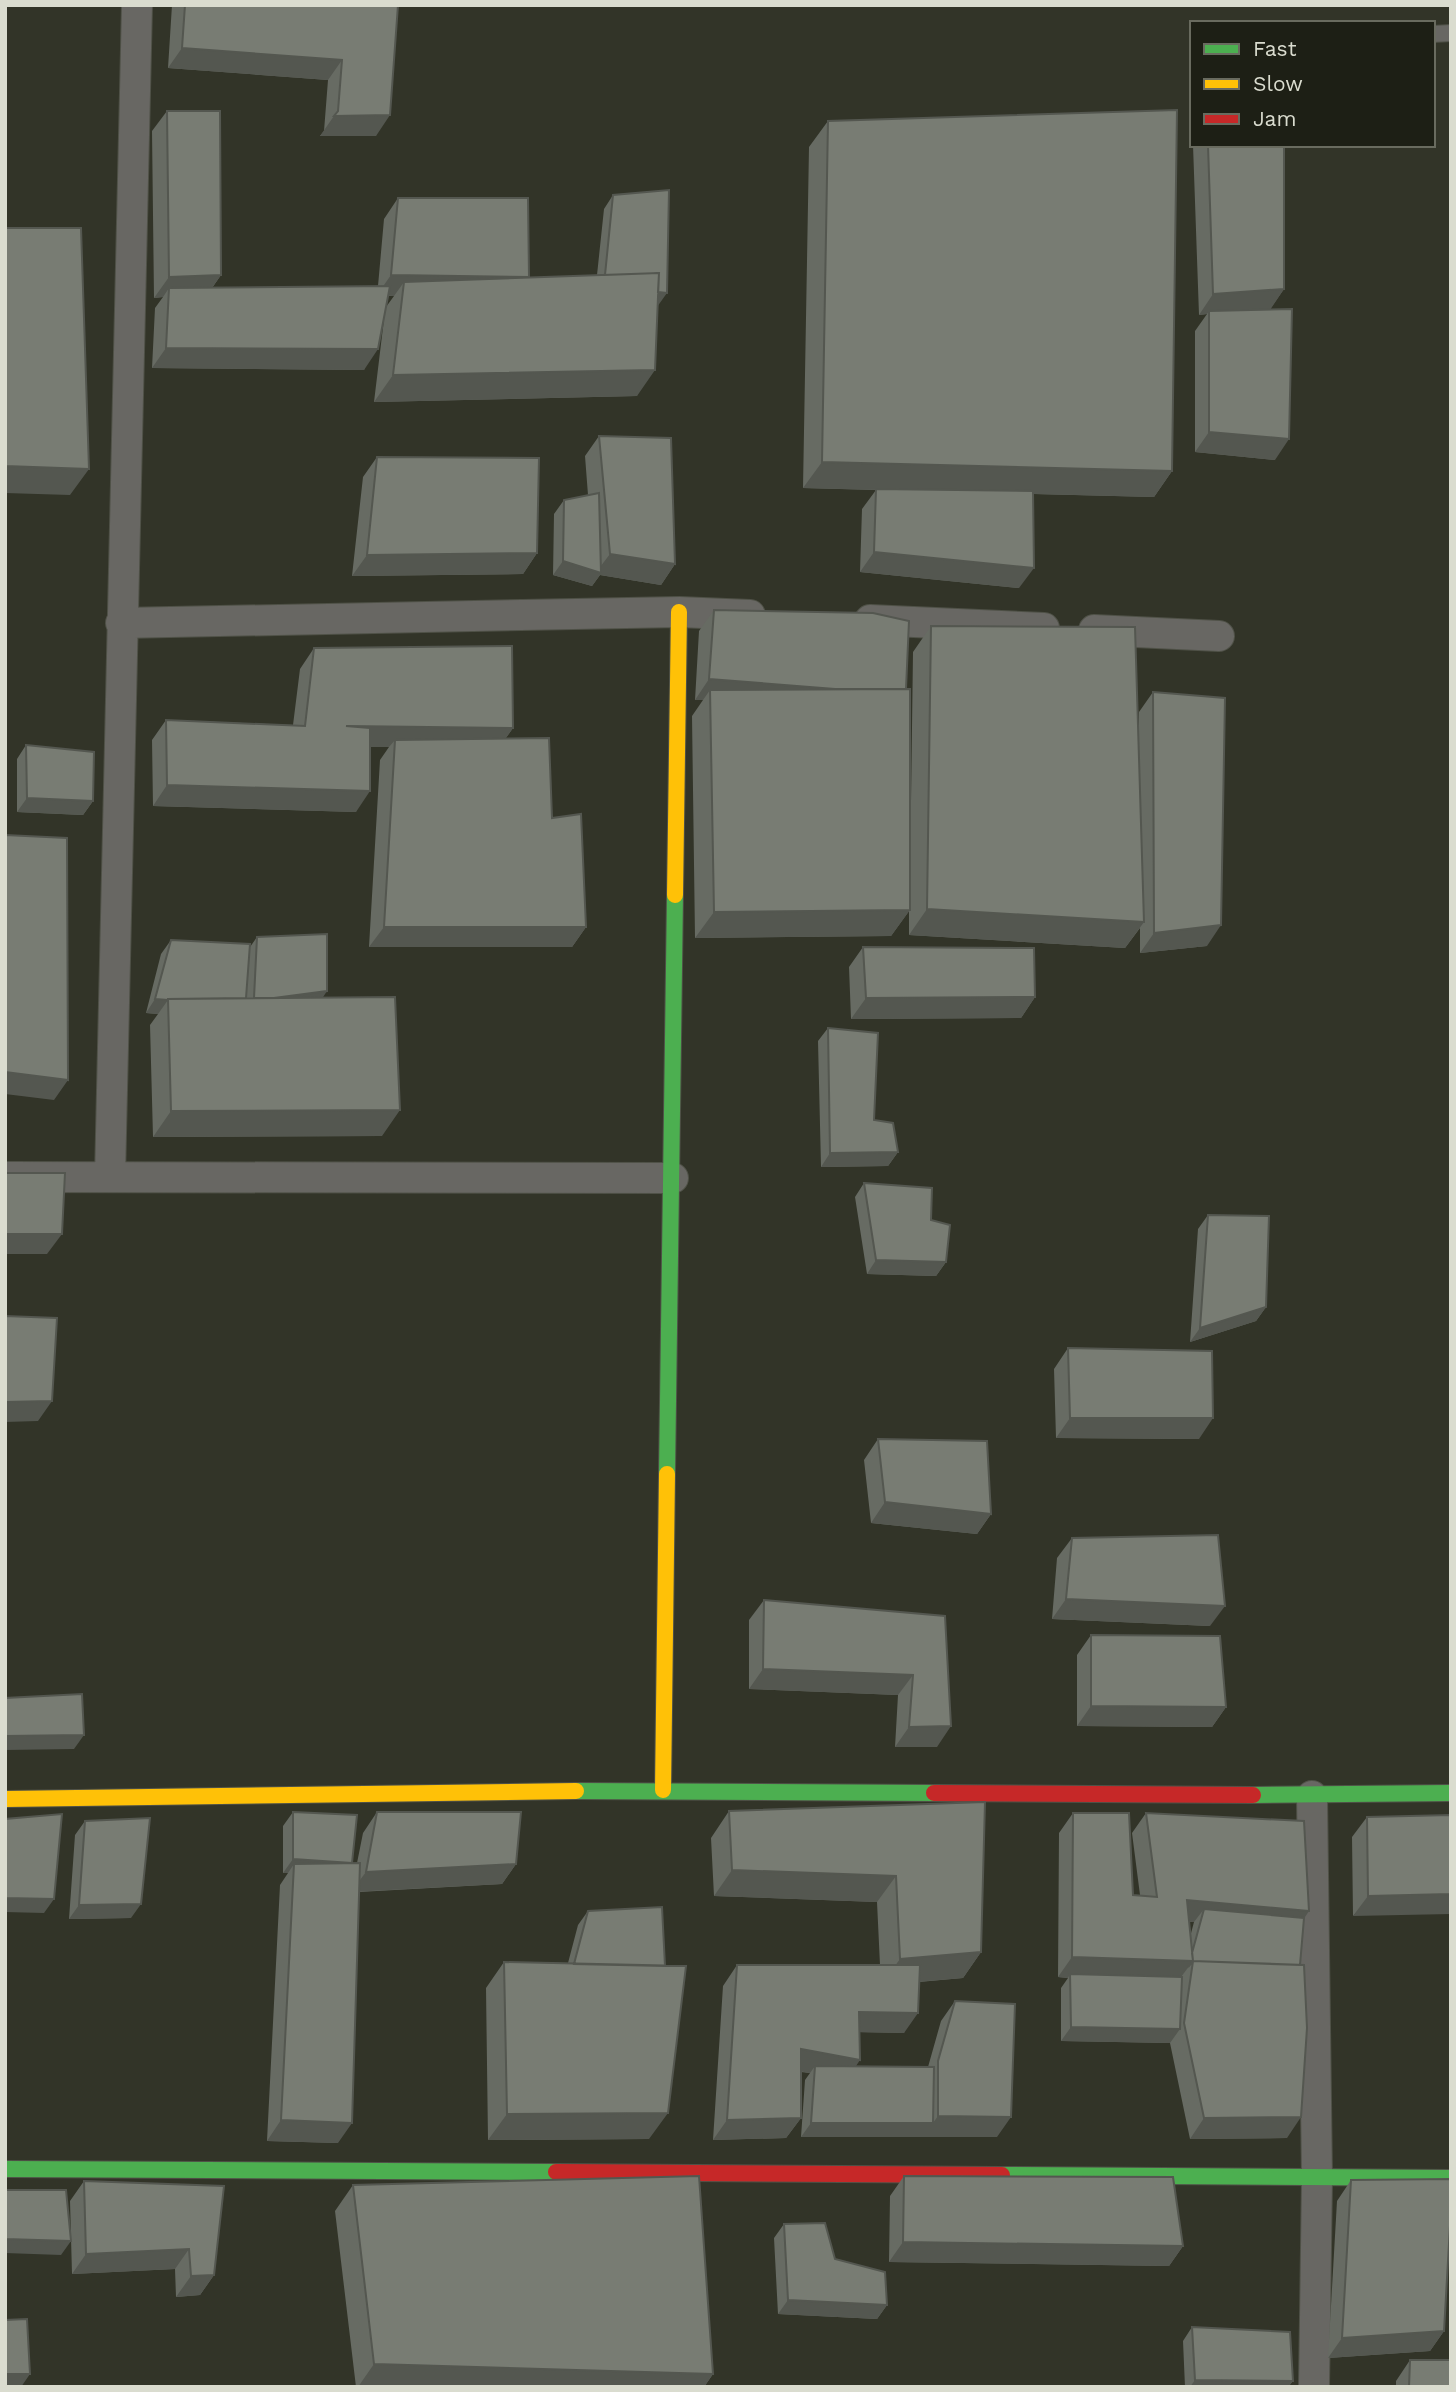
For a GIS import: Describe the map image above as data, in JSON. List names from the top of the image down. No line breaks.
{"legend":["Fast","Slow","Jam"]}
